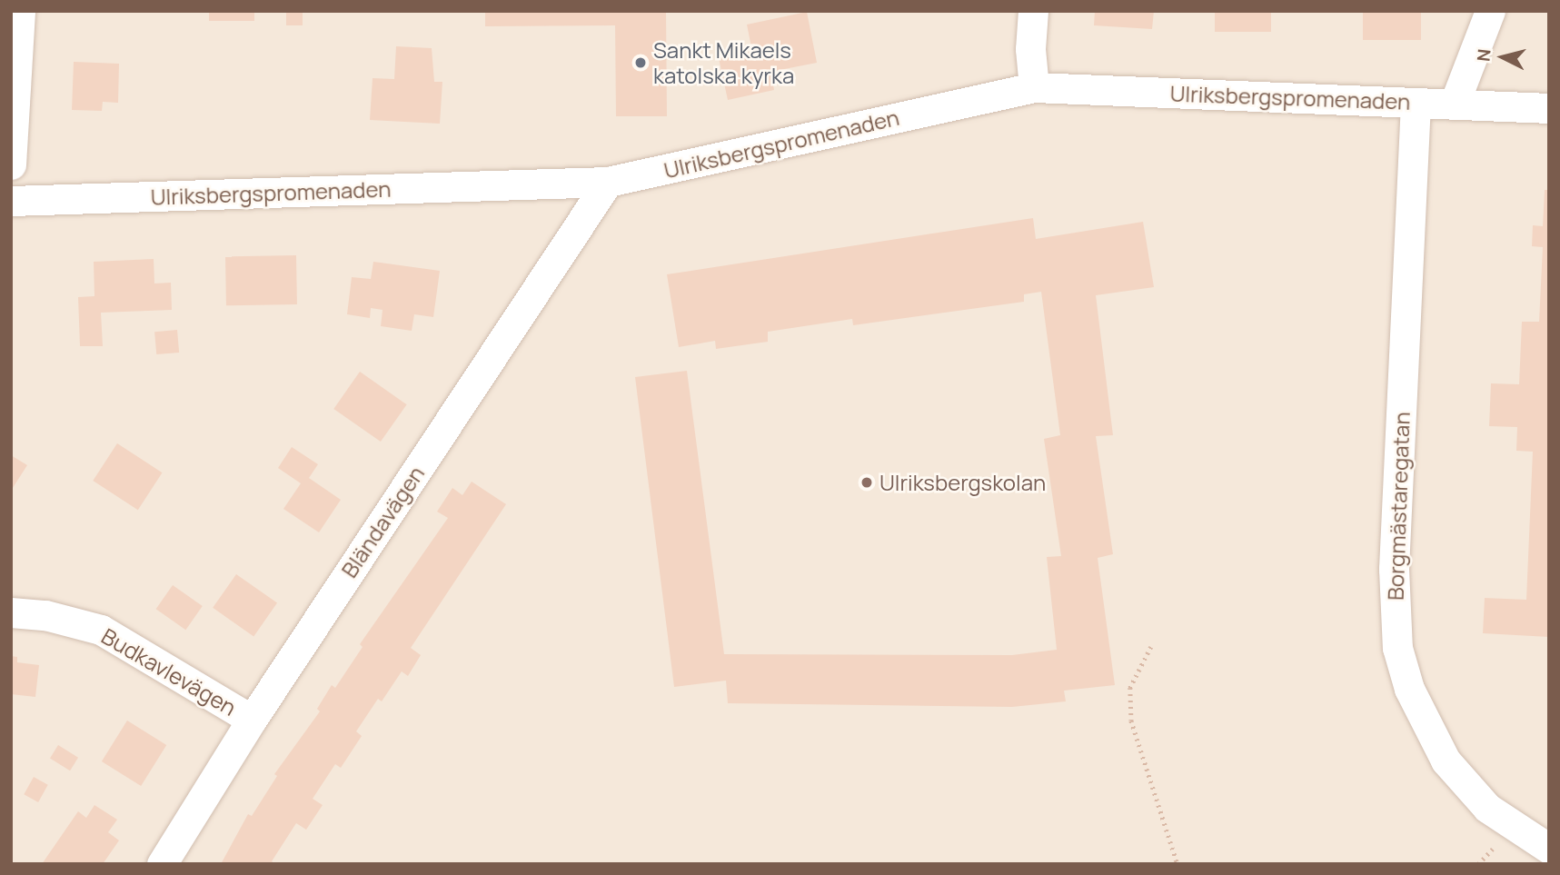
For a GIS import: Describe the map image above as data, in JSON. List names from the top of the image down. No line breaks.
{"streets":{"street":["Ulriksbergspromenaden","Borgmästaregatan","Bländavägen","Budkavlevägen"]},"crossings":[["Ulriksbergspromenaden","Borgmästaregatan"],["Ulriksbergspromenaden","Bländavägen"],["Bländavägen","Budkavlevägen"]],"places":["Sankt Mikaels katolska kyrka","Ulriksbergskolan"],"north":"left"}
